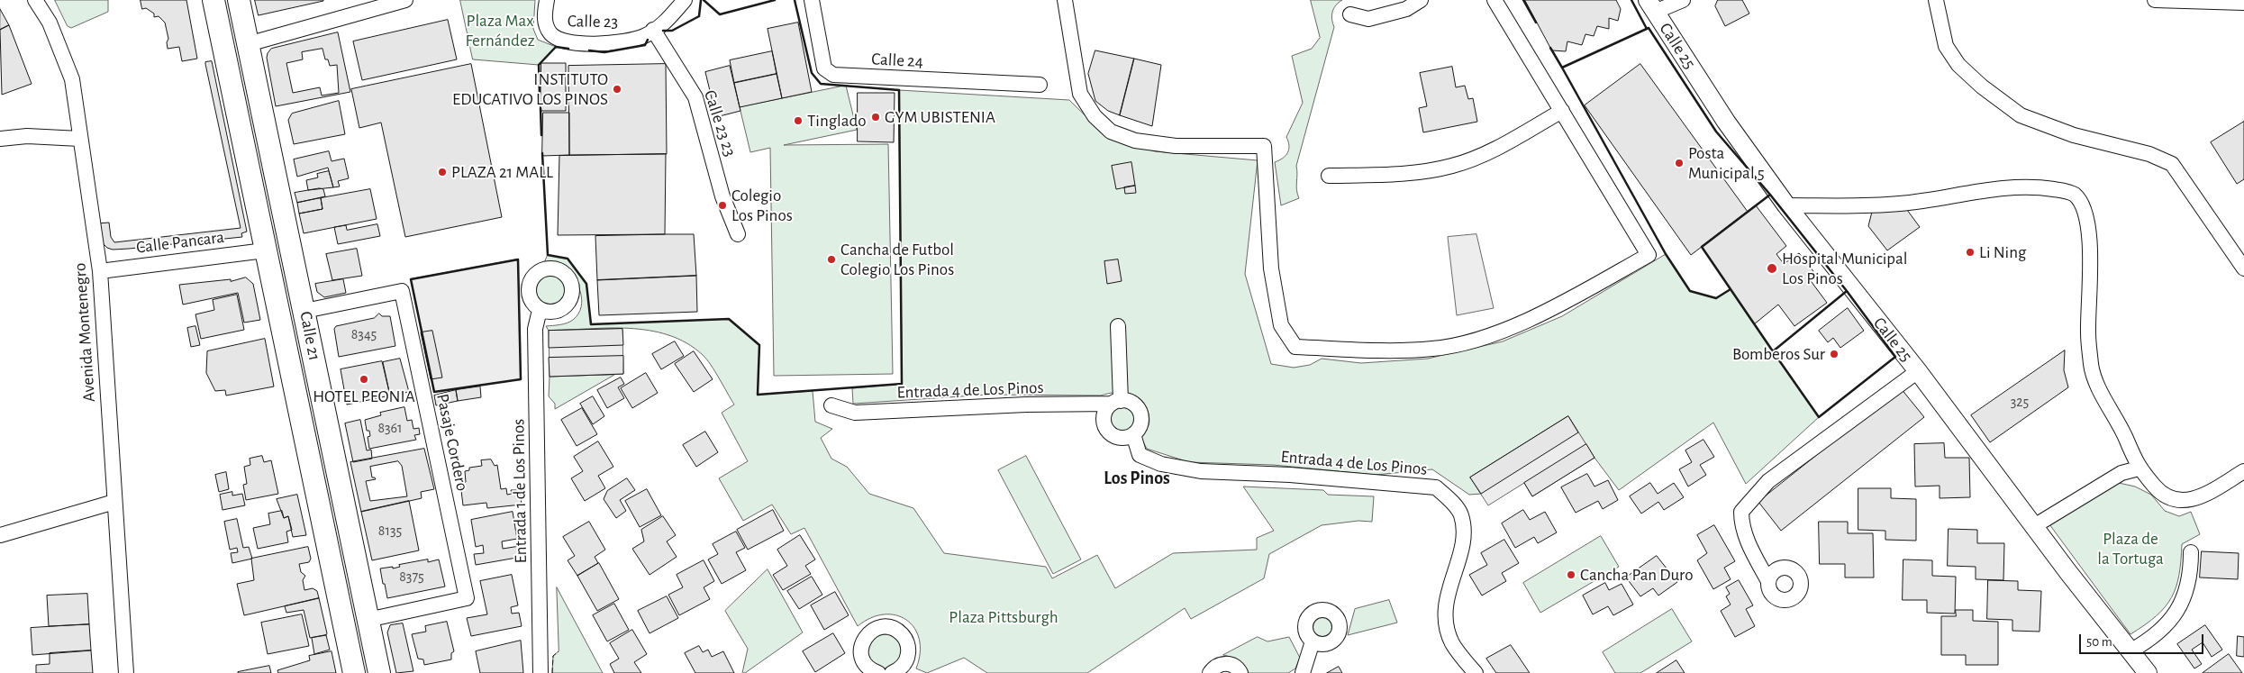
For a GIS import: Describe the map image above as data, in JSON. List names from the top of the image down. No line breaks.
{"streets":{"main road":["Calle 21"],"street":["Calle 23","Calle 25","Calle 24","Calle 23 23","Calle Pancara","Avenida Montenegro","Entrada 4 de Los Pinos","Pasaje Cordero","Entrada 1 de Los Pinos"]},"crossings":[["Calle 23","Calle 23 23"],["Calle Pancara","Avenida Montenegro"],["Calle Pancara","Calle 21"],["Calle 21","Pasaje Cordero"]],"districts":["Los Pinos"],"parks":["Plaza Max Fernández","Plaza de la Tortuga","Plaza Pittsburgh"],"places":["INSTITUTO EDUCATIVO LOS PINOS","GYM UBISTENIA","Tinglado","Posta Municipal 5","PLAZA 21 MALL","Colegio Los Pinos","Li Ning","Cancha de Futbol Colegio Los Pinos","Hospital Municipal Los Pinos","Bomberos Sur","HOTEL PEONIA","Cancha Pan Duro"],"house_numbers":["8345","325","8361","8135","8375"],"scale_bar":"50 m"}
